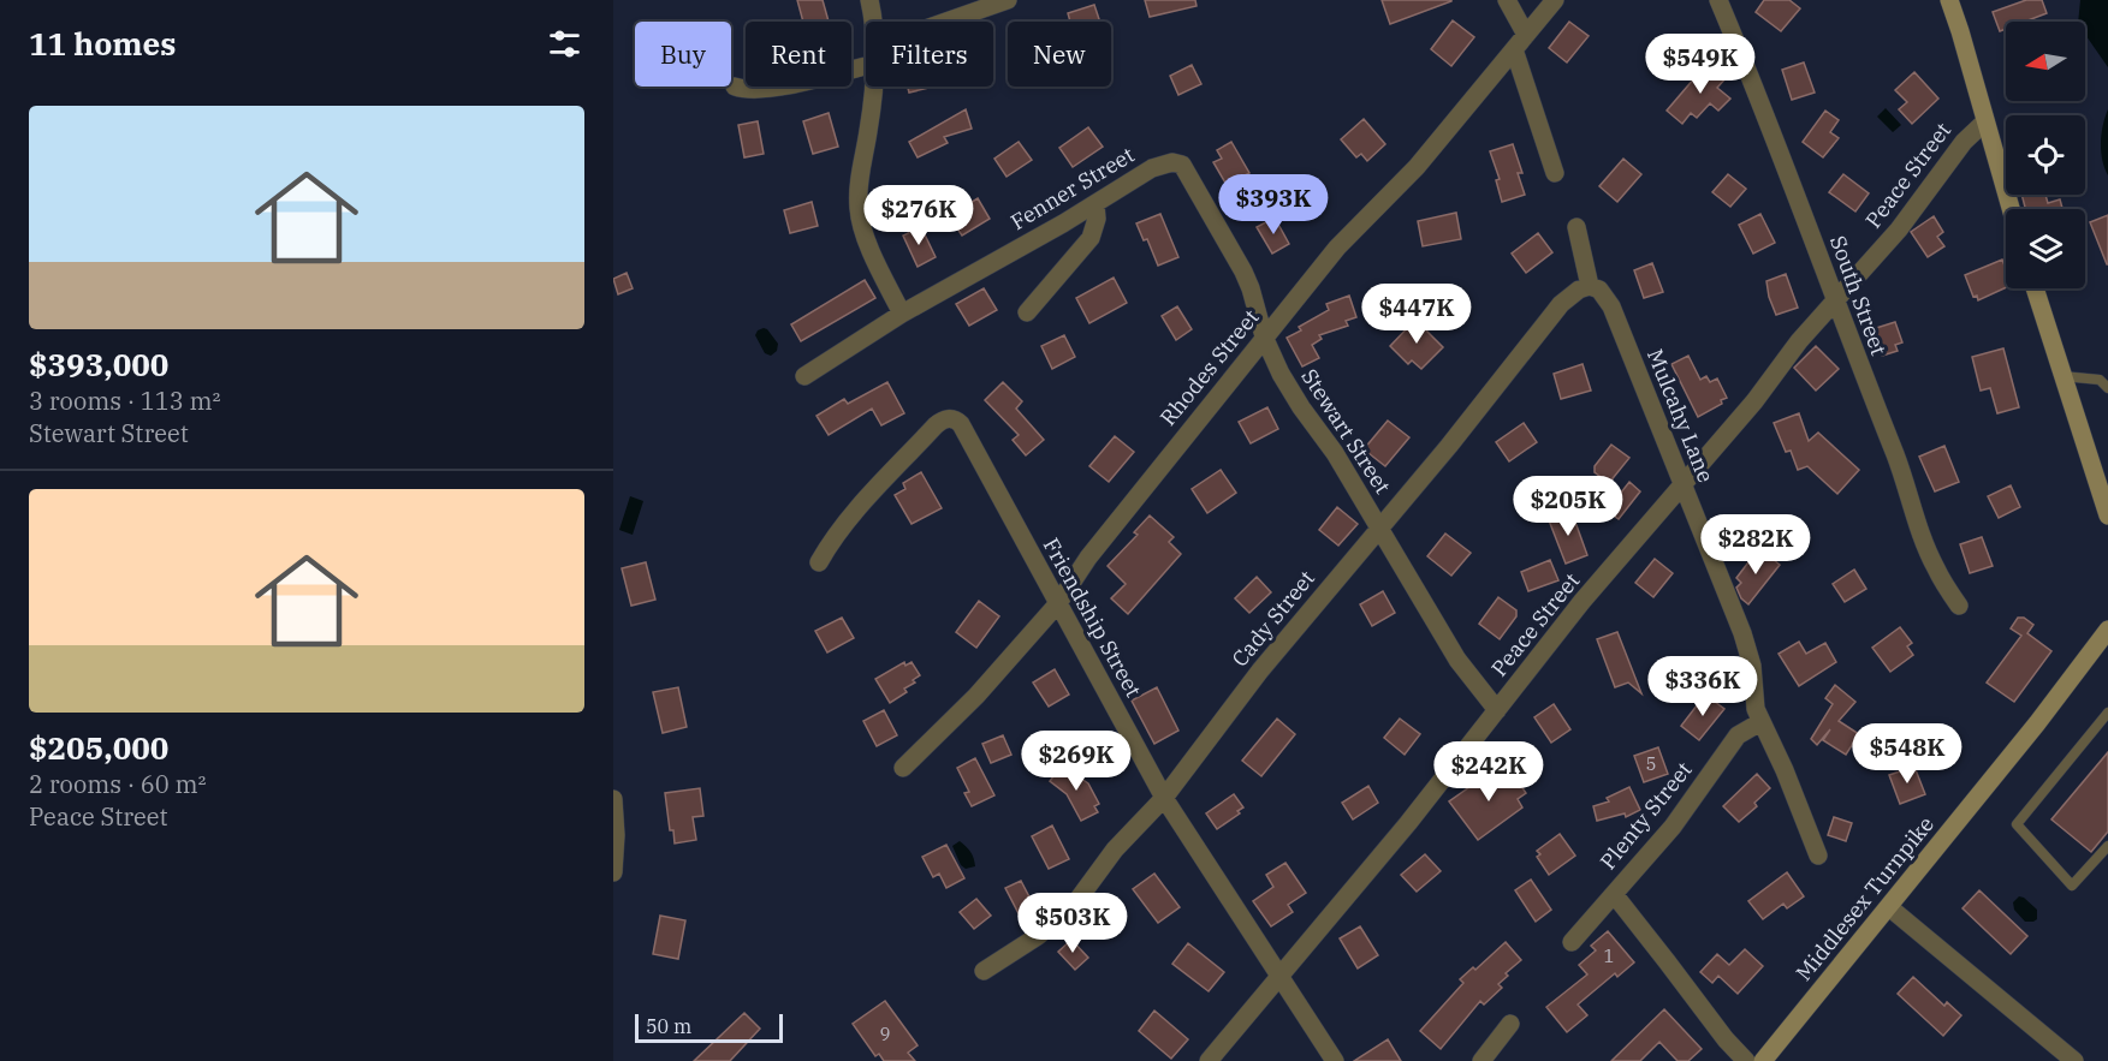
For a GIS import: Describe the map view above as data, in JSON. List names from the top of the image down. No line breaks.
{"streets":{"main road":["Middlesex Turnpike"],"street":["Peace Street","Fenner Street","South Street","Rhodes Street","Mulcahy Lane","Stewart Street","Friendship Street","Cady Street","Plenty Street"]},"crossings":[["Peace Street","South Street"],["Peace Street","Mulcahy Lane"],["Peace Street","Stewart Street"],["Peace Street","Friendship Street"],["Fenner Street","Stewart Street"],["Rhodes Street","Stewart Street"],["Rhodes Street","Friendship Street"],["Mulcahy Lane","Cady Street"],["Mulcahy Lane","Plenty Street"],["Stewart Street","Cady Street"],["Friendship Street","Cady Street"]],"house_numbers":["5","1","9"],"scale_bar":"50 m","north":"left","page":{"heading":"11 homes","chip":["Buy","Rent","Filters","New"],"price":["$549K","$393K","$276K","$447K","$205K","$282K","$336K","$548K","$269K","$242K","$503K"],"list":[{"name":"$393,000","note":"3 rooms · 113 m² · Stewart Street"},{"name":"$205,000","note":"2 rooms · 60 m² · Peace Street"}],"scale":"50 m"}}
